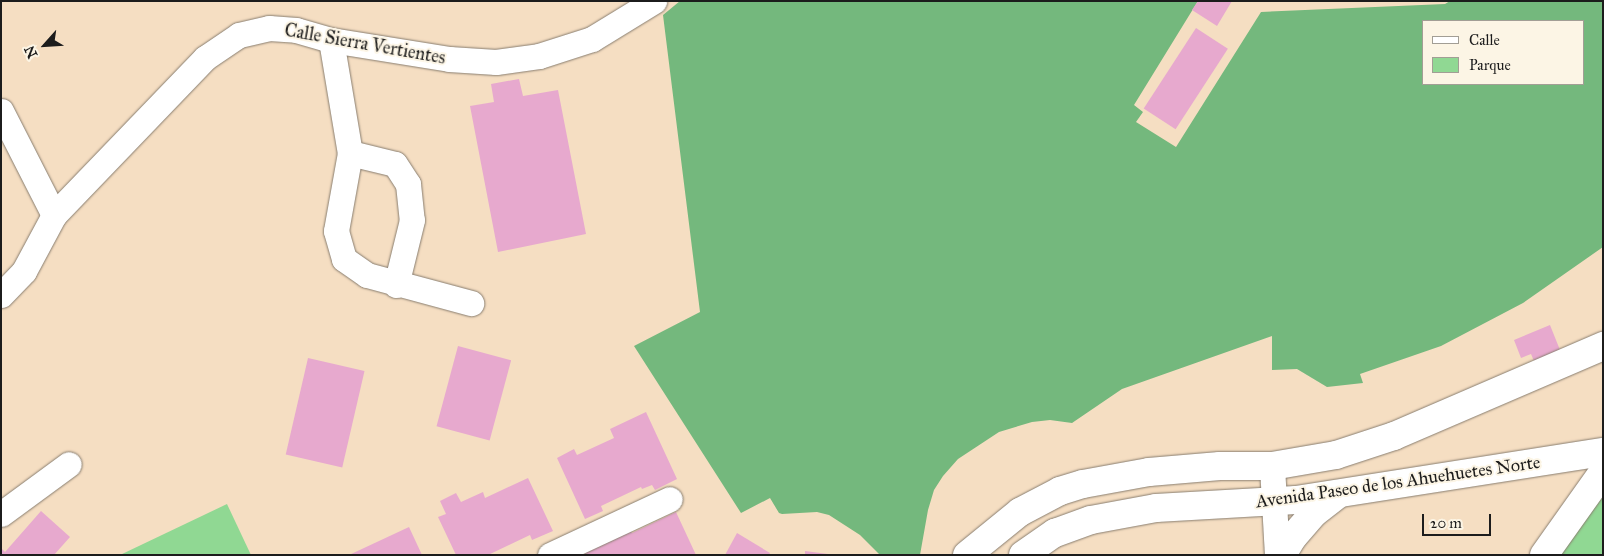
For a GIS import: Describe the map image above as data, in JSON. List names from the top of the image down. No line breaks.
{"streets":{"street":["Calle Sierra Vertientes","Avenida Paseo de los Ahuehuetes Norte"]},"legend":["Calle","Parque"],"scale_bar":"20 m","north":"bottom left"}
